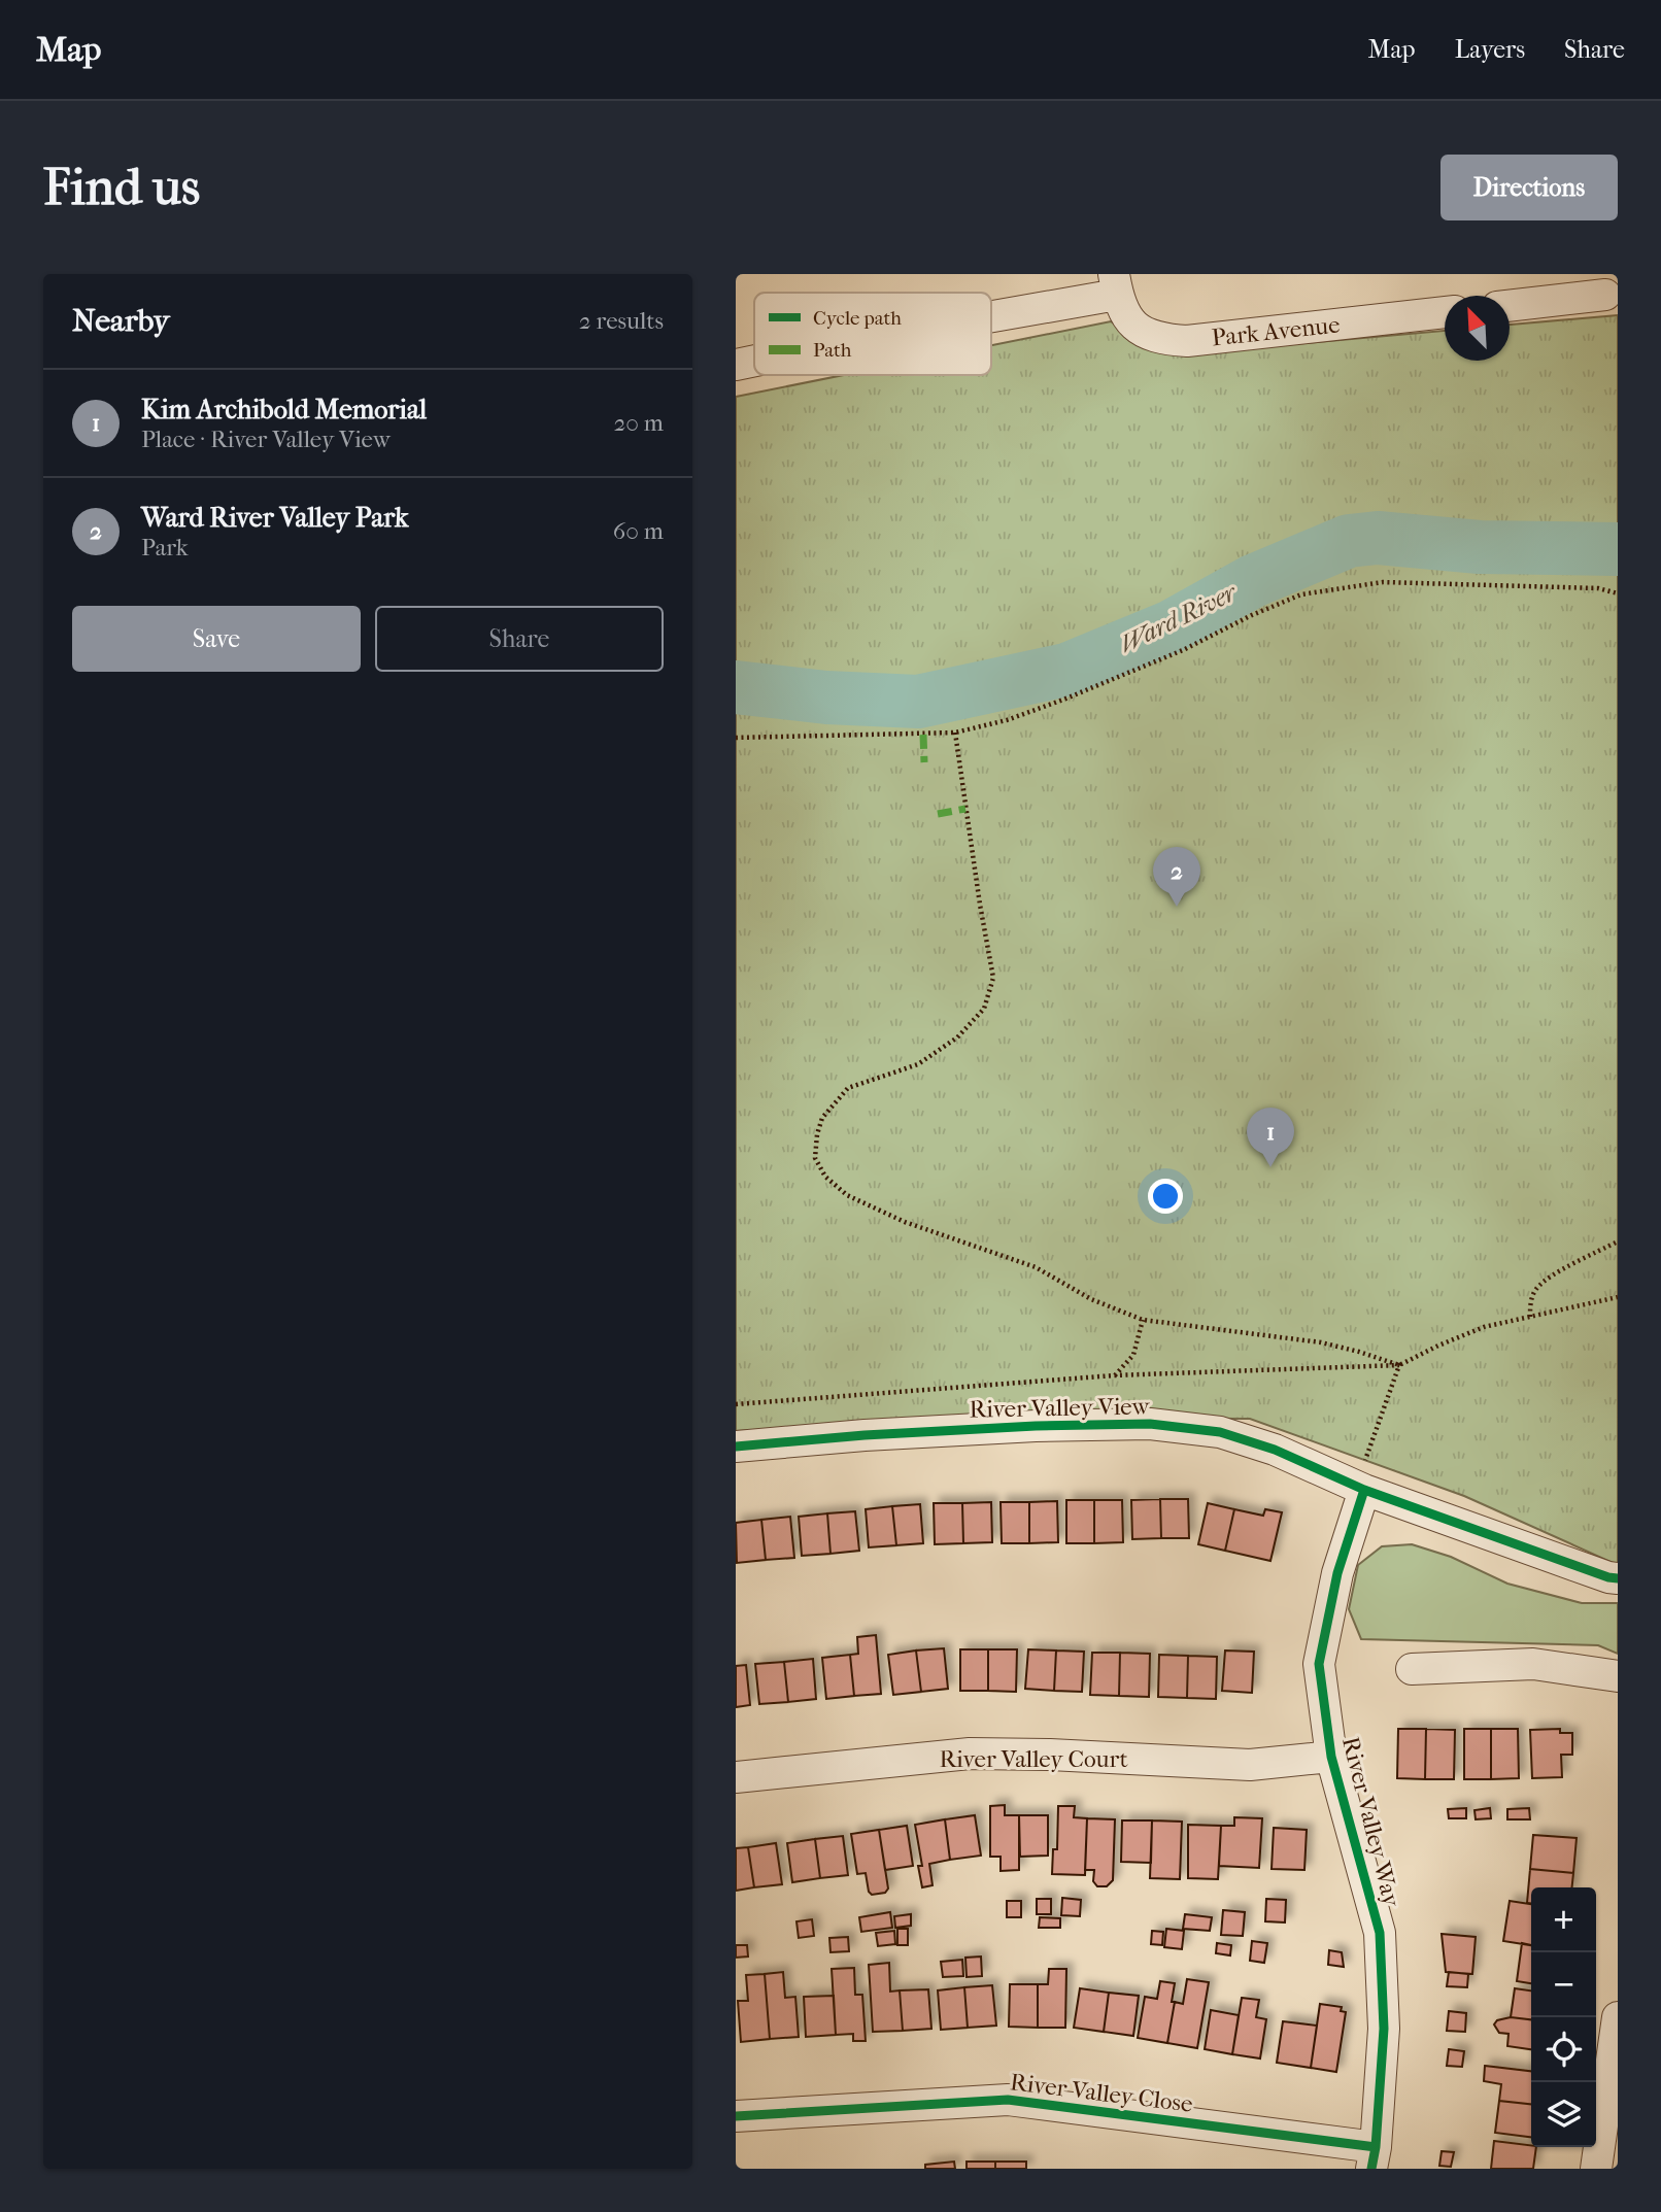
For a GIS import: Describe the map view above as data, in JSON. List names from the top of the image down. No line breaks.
{"streets":{"street":["Park Avenue","River Valley View","River Valley Court","River Valley Way","River Valley Close"]},"crossings":[["River Valley View","River Valley Way"],["River Valley Court","River Valley Way"],["River Valley Way","River Valley Close"]],"water":["Ward River"],"legend":["Cycle path","Path"],"north":"top left","page":{"header":"Map","nav":["Map","Layers","Share"],"buttons":["Directions",["Save","Share"]],"title":"Find us","heading":["Nearby","2 results"],"list":[{"mark":"1","name":"Kim Archibold Memorial","note":"Place · River Valley View","value":"20 m"},{"mark":"2","name":"Ward River Valley Park","note":"Park","value":"60 m"}],"pins":["2","1"],"map_buttons":["+","−"]}}
